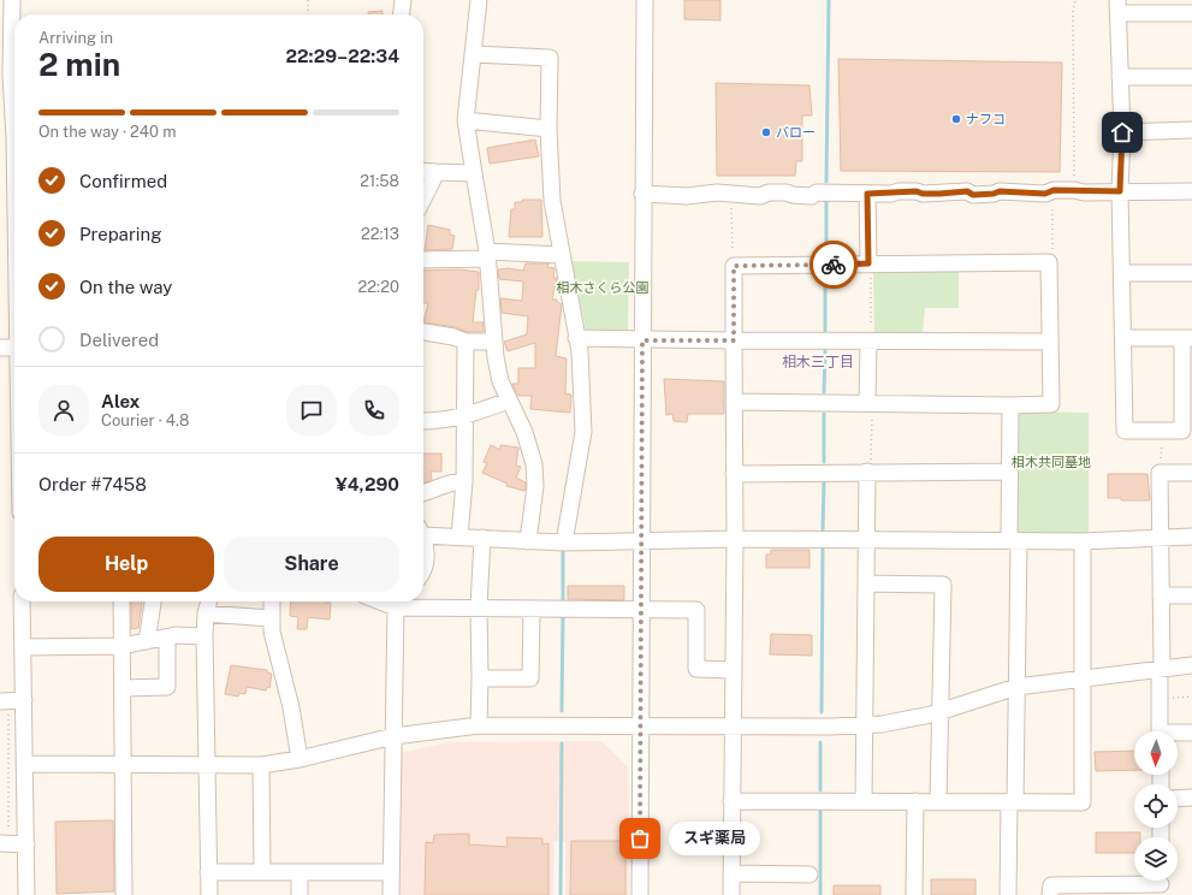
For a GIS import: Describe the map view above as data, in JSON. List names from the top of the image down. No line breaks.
{"districts":["相木三丁目"],"parks":["相木さくら公園","相木共同墓地"],"places":["ナフコ","バロー","スギ薬局"],"north":"bottom","page":{"heading":["2 min","Arriving in","22:29–22:34"],"panel":["Alex","Courier · 4.8","Order #7458","¥4,290"],"bar":"On the way · 240 m","list":[["Confirmed","21:58"],["Preparing","22:13"],["On the way","22:20"],"Delivered"],"buttons":["Help","Share"],"bubble":"スギ薬局"}}
